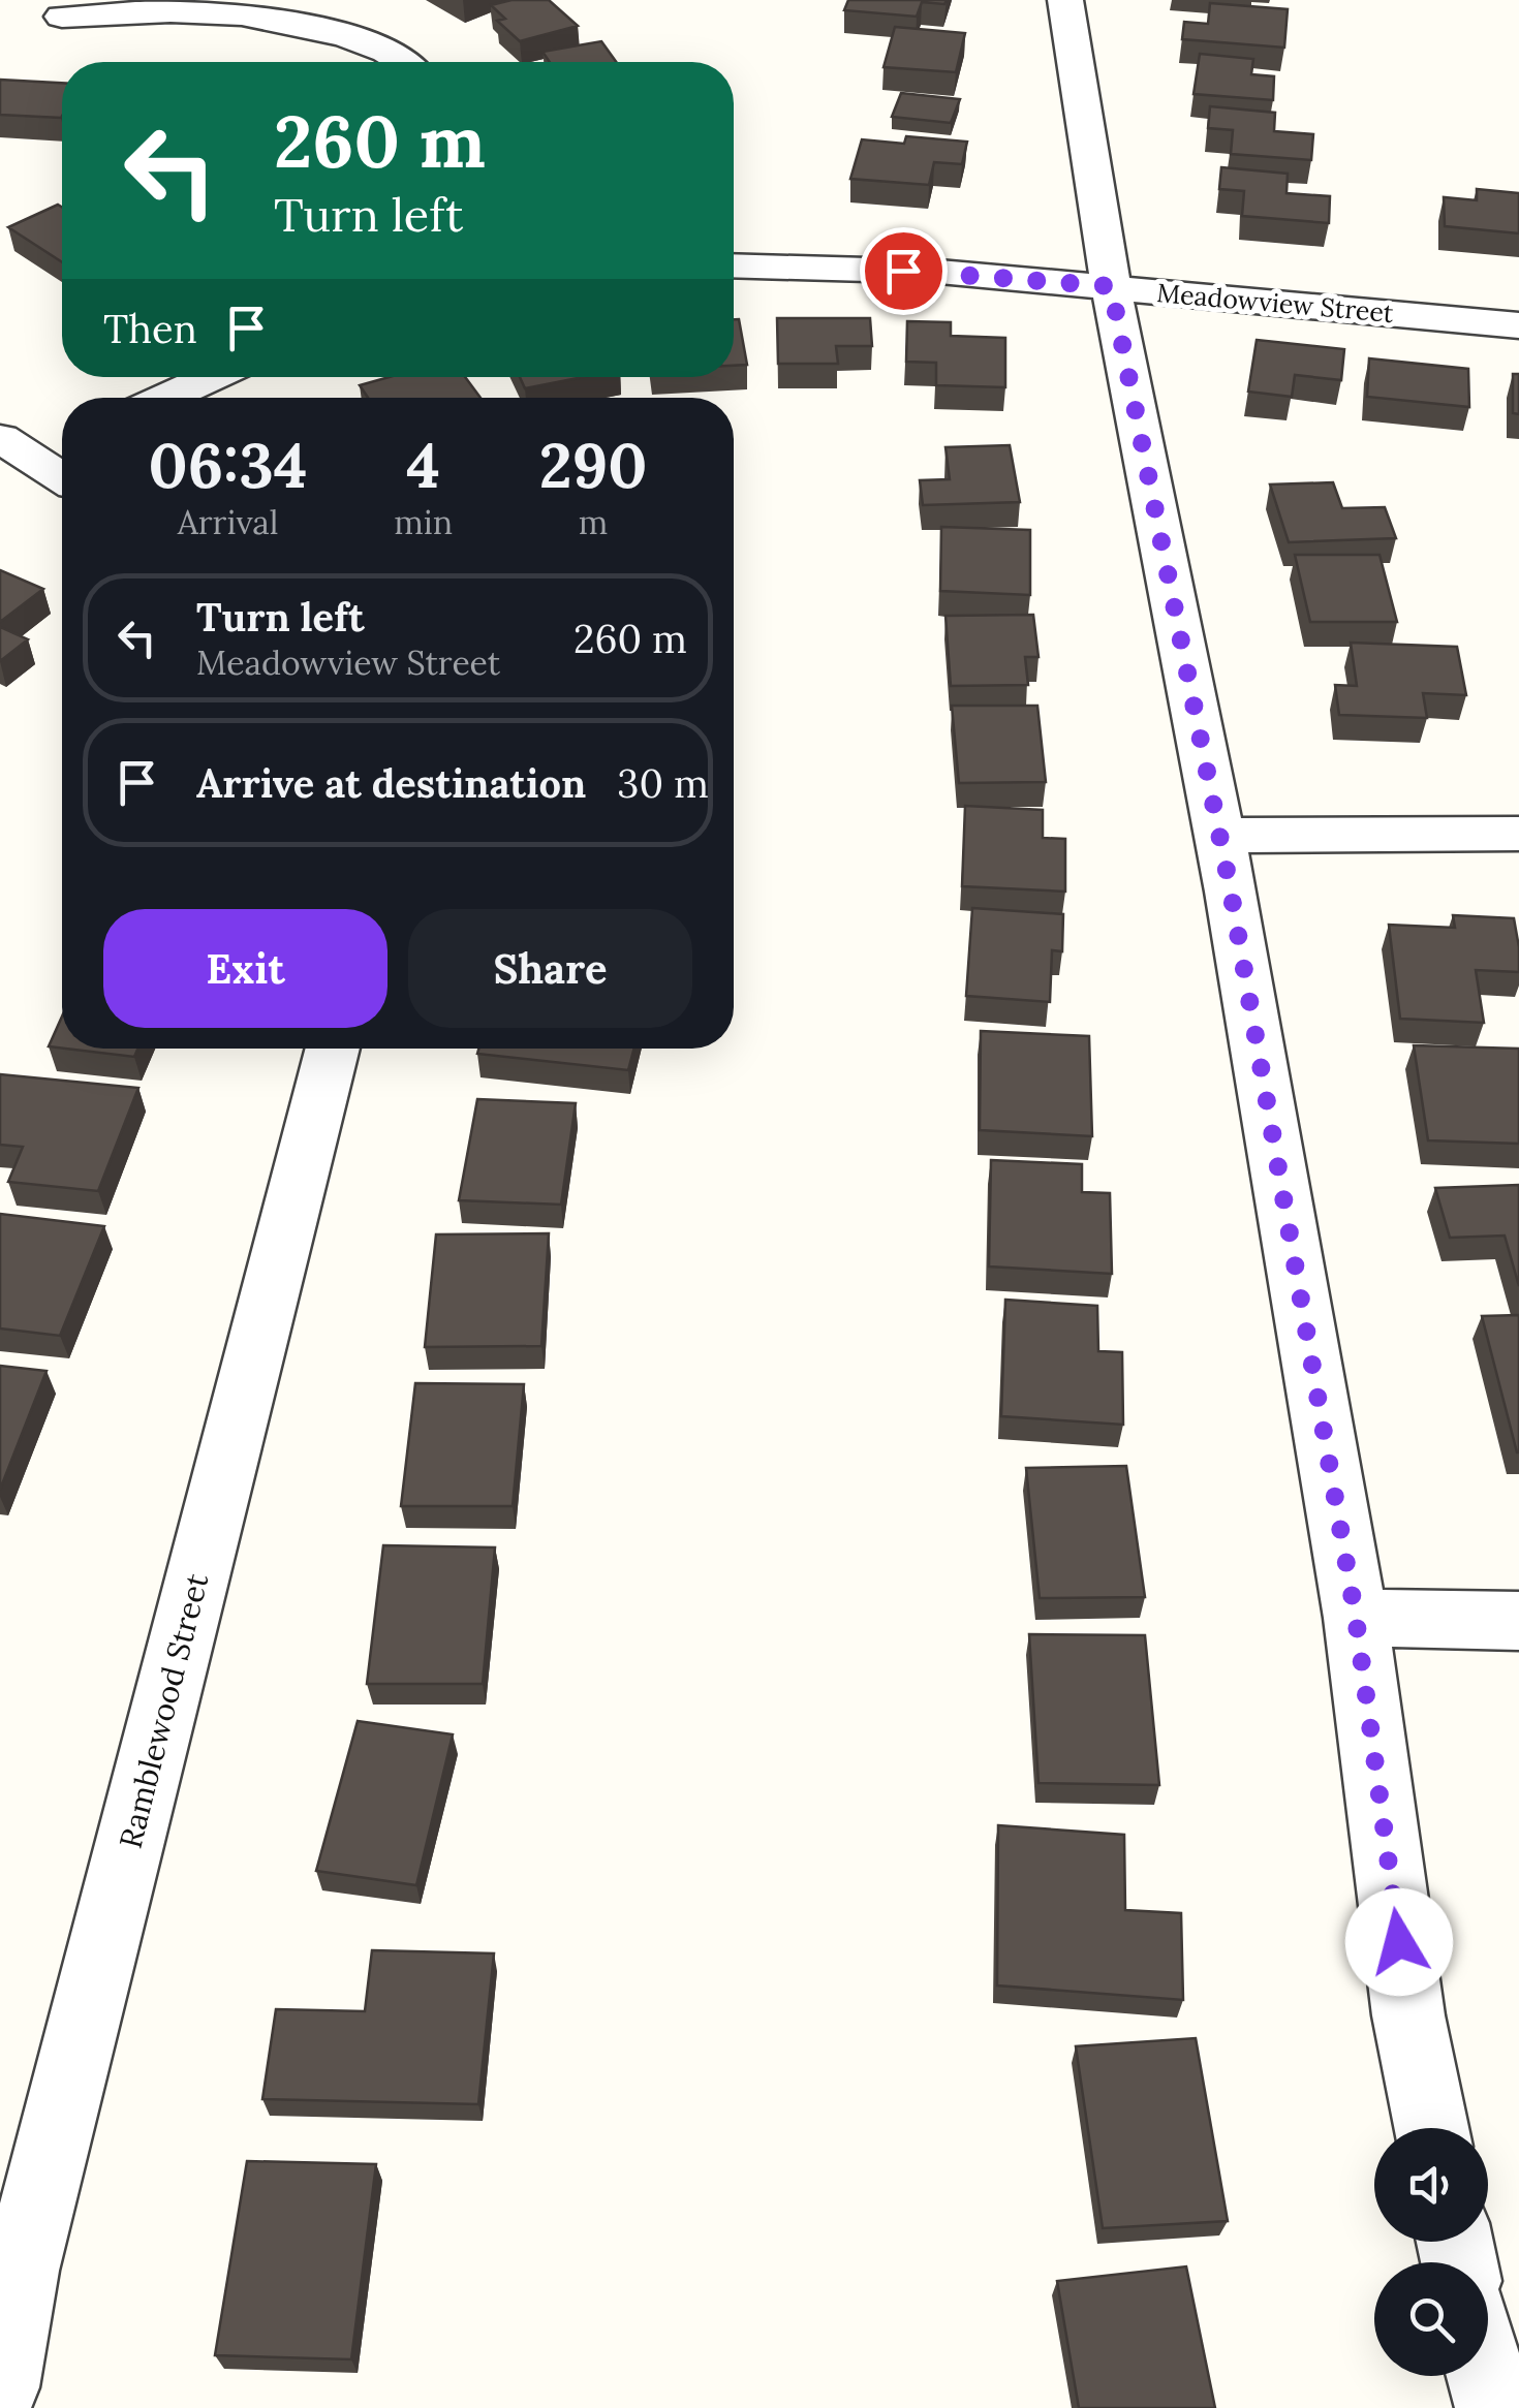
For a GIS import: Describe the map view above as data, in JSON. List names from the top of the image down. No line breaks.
{"streets":{"street":["Meadowview Street","Ramblewood Street"]},"page":{"turn":["260 m","Turn left"],"then":"Then","eta":["06:34","Arrival","4","min","290","m"],"list":[{"name":"Turn left","note":"Meadowview Street","value":"260 m"},{"name":"Arrive at destination","value":"30 m"}],"buttons":["Exit","Share"]}}
